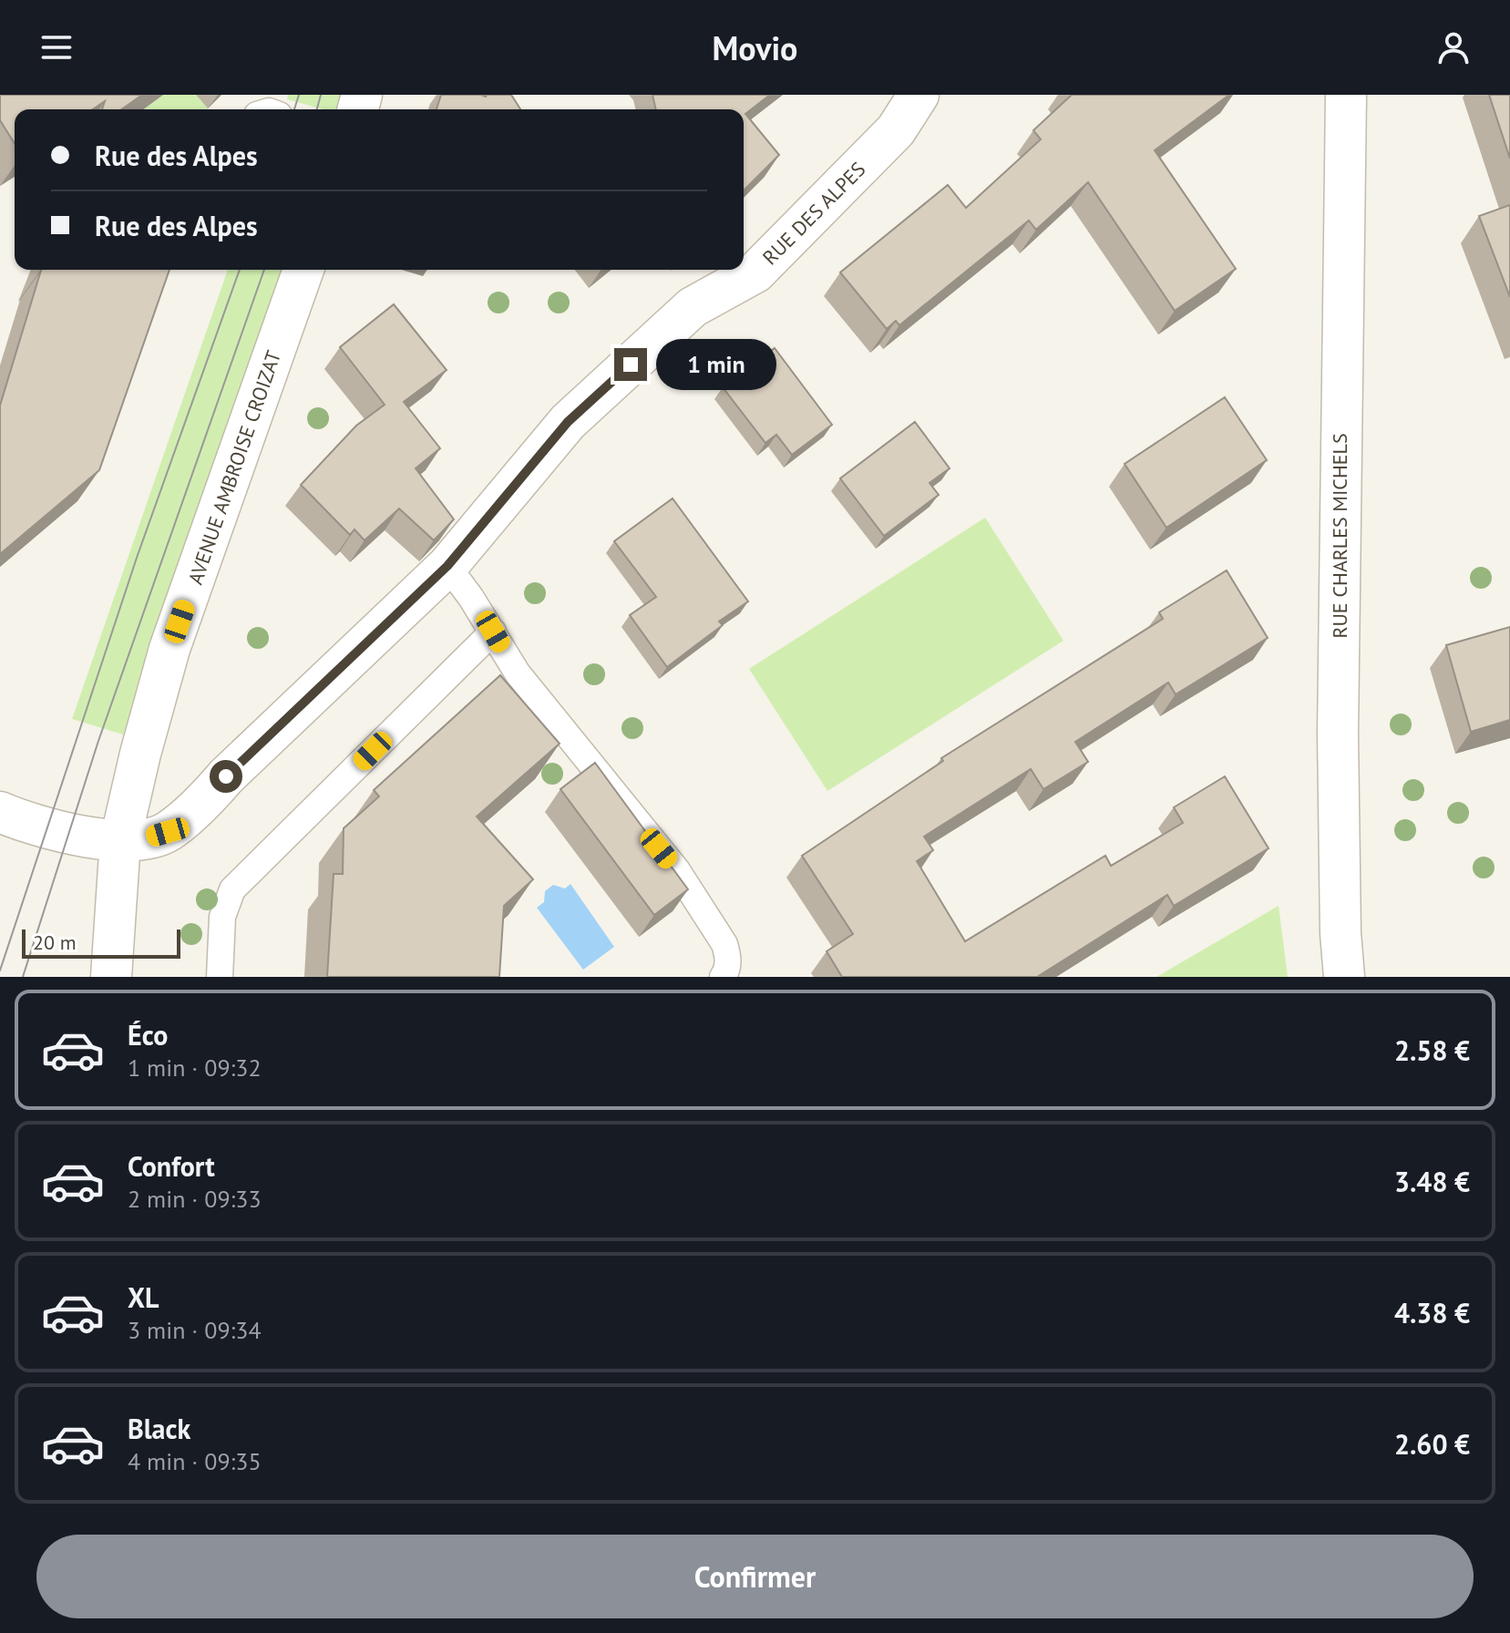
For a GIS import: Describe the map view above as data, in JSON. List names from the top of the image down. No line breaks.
{"streets":{"street":["RUE DES ALPES","AVENUE AMBROISE CROIZAT","RUE CHARLES MICHELS"]},"crossings":[["RUE DES ALPES","AVENUE AMBROISE CROIZAT"]],"scale_bar":"20 m","page":{"header":"Movio","banner":["Rue des Alpes","Rue des Alpes"],"bubble":"1 min","scale":"20 m","list":[{"name":"Éco","note":"1 min · 09:32","value":"2.58 €"},{"name":"Confort","note":"2 min · 09:33","value":"3.48 €"},{"name":"XL","note":"3 min · 09:34","value":"4.38 €"},{"name":"Black","note":"4 min · 09:35","value":"2.60 €"}],"buttons":"Confirmer"}}
